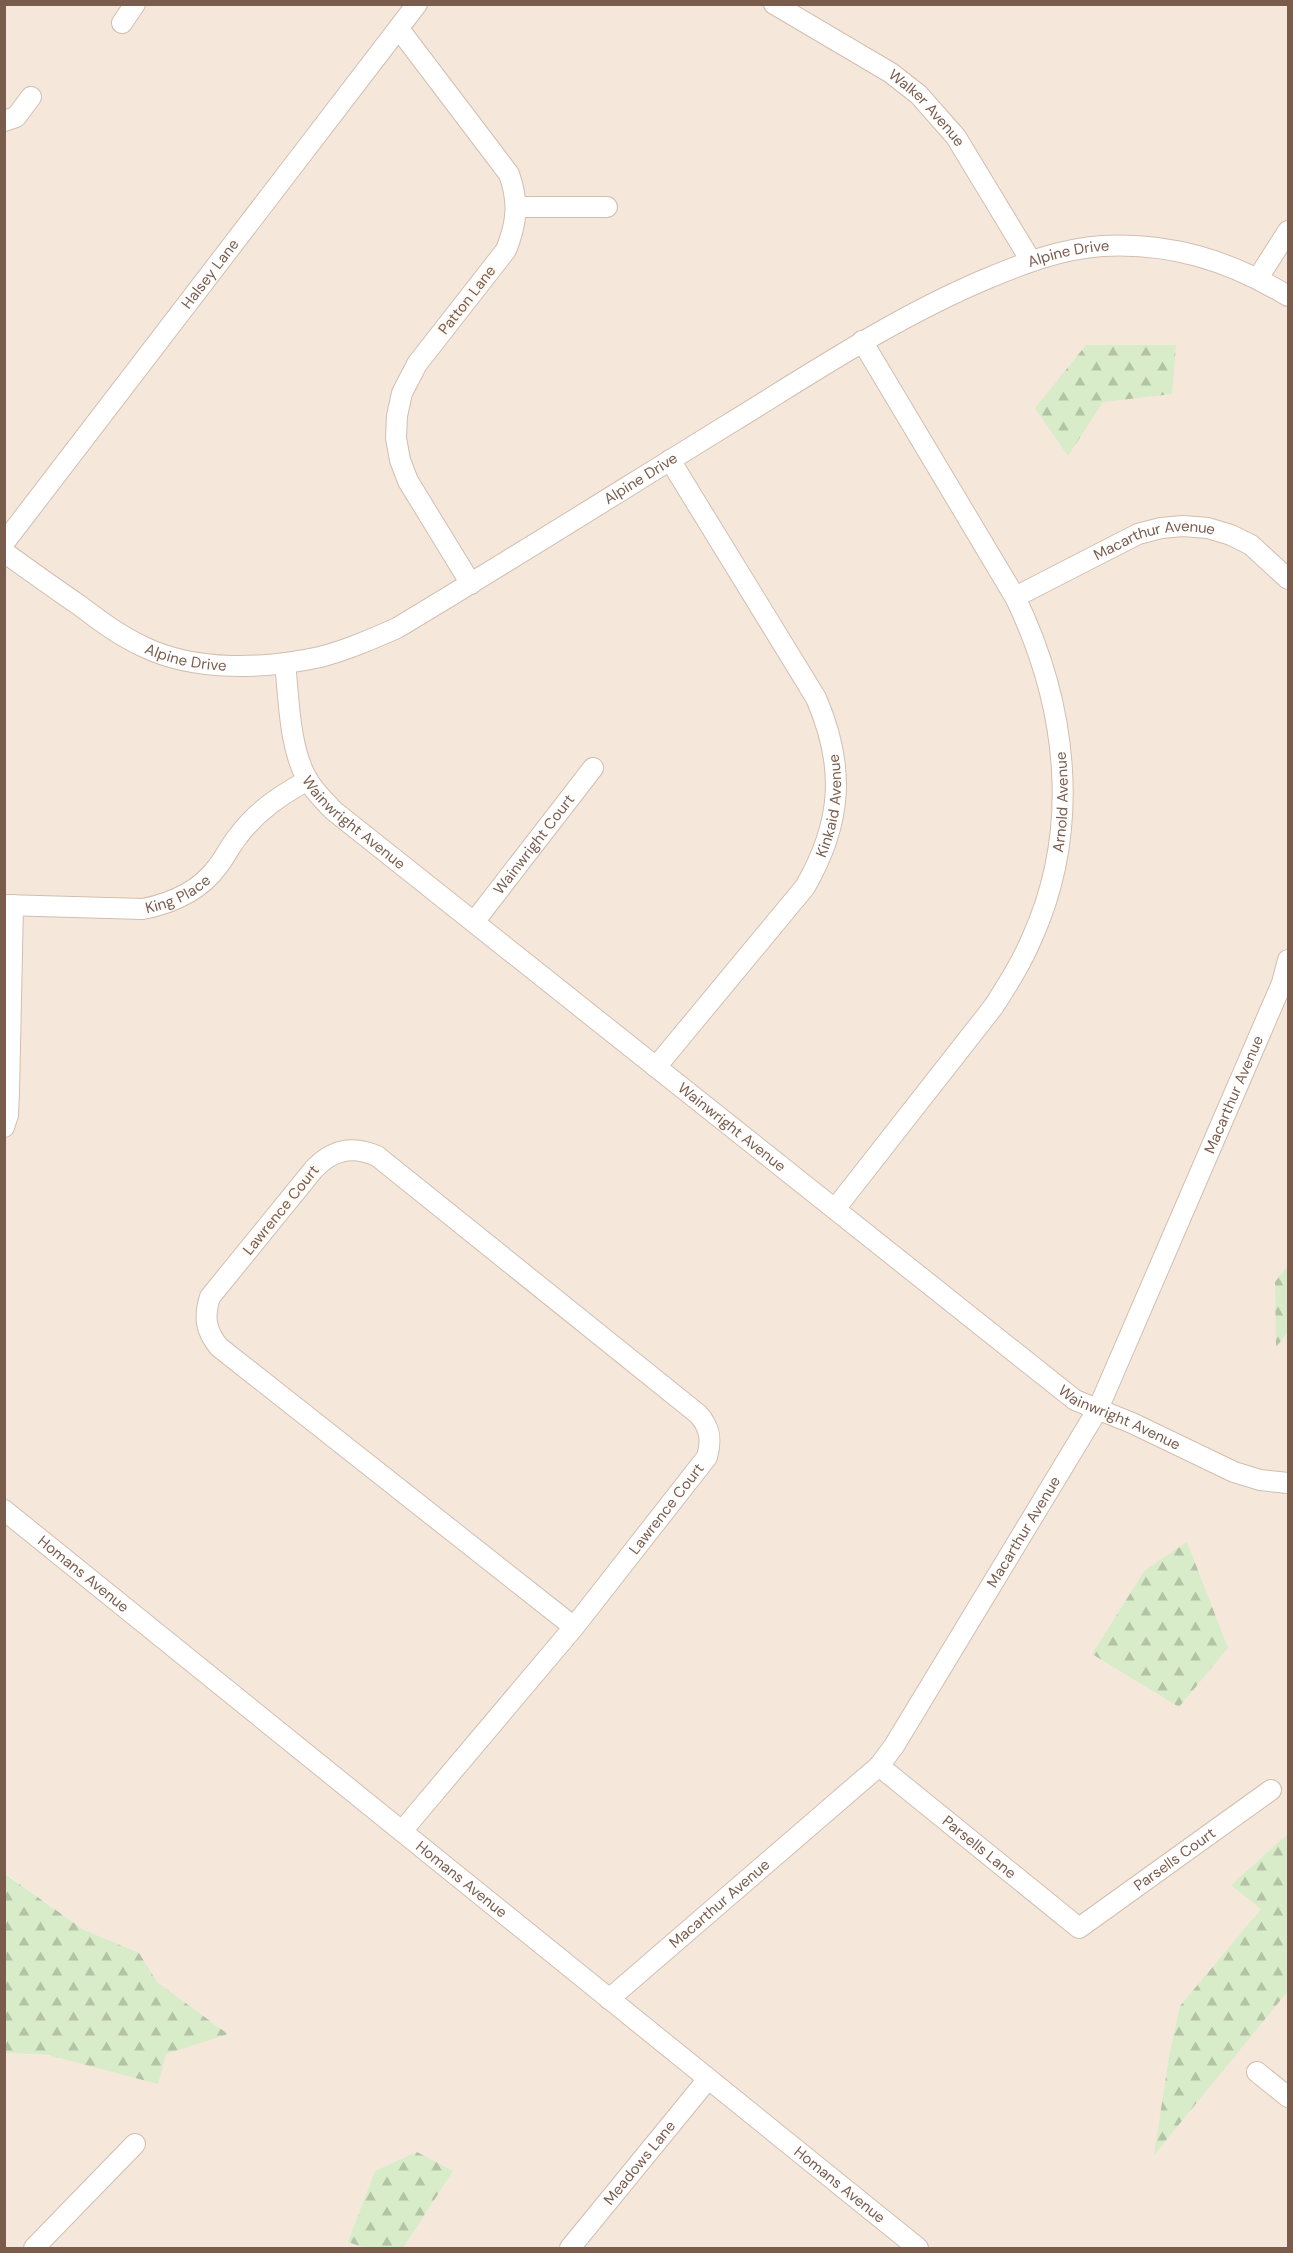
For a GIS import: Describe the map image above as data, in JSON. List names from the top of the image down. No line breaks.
{"streets":{"street":["Walker Avenue","Alpine Drive","Halsey Lane","Patton Lane","Macarthur Avenue","Arnold Avenue","Kinkaid Avenue","Wainwright Avenue","Wainwright Court","King Place","Lawrence Court","Homans Avenue","Parsells Lane","Parsells Court","Meadows Lane"]},"crossings":[["Walker Avenue","Alpine Drive"],["Alpine Drive","Patton Lane"],["Alpine Drive","Arnold Avenue"],["Alpine Drive","Kinkaid Avenue"],["Alpine Drive","Wainwright Avenue"],["Halsey Lane","Patton Lane"],["Macarthur Avenue","Arnold Avenue"],["Macarthur Avenue","Wainwright Avenue"],["Macarthur Avenue","Homans Avenue"],["Macarthur Avenue","Parsells Lane"],["Arnold Avenue","Wainwright Avenue"],["Kinkaid Avenue","Wainwright Avenue"],["Wainwright Avenue","Wainwright Court"],["Wainwright Avenue","King Place"],["Lawrence Court","Homans Avenue"],["Homans Avenue","Meadows Lane"],["Parsells Lane","Parsells Court"]]}
